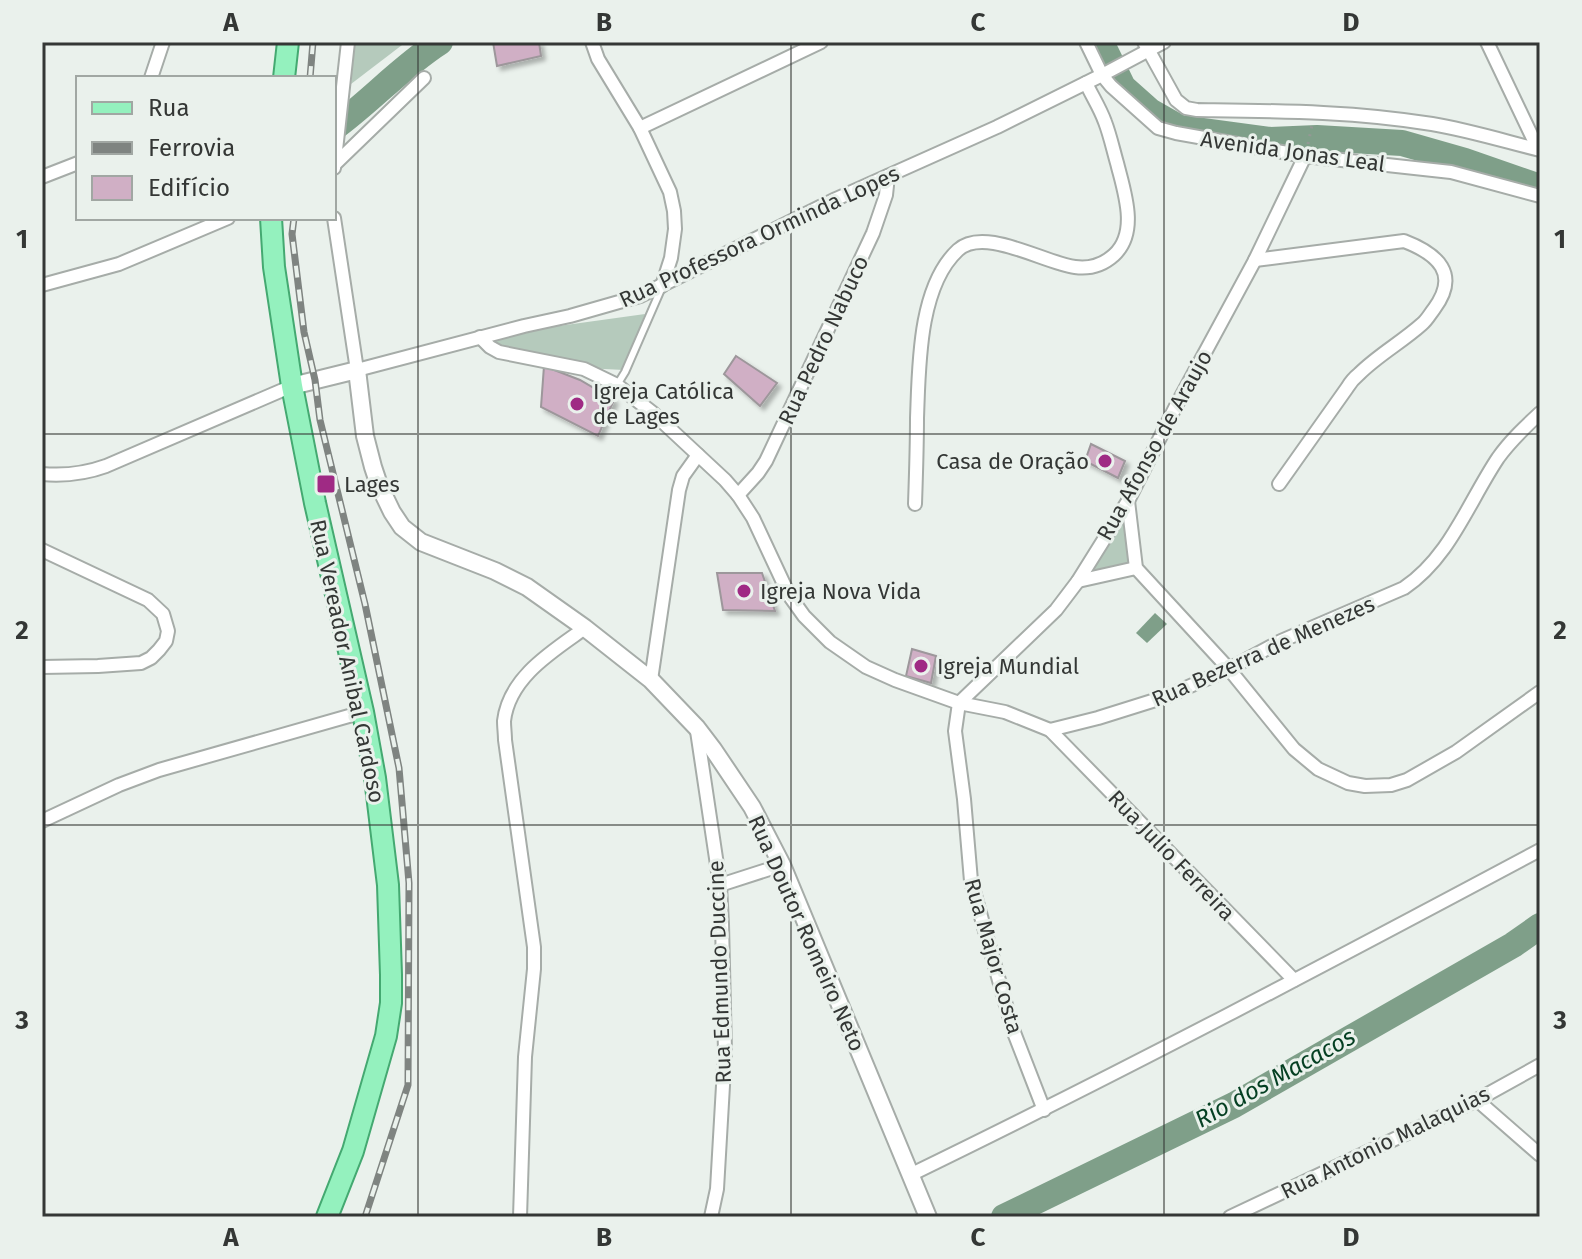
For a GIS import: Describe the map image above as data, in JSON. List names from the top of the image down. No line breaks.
{"streets":{"main road":["Rua Vereador Anibal Cardoso"],"street":["Avenida Jonas Leal","Rua Professora Orminda Lopes","Rua Pedro Nabuco","Rua Afonso de Araujo","Rua Bezerra de Menezes","Rua Julio Ferreira","Rua Doutor Romeiro Neto","Rua Major Costa","Rua Edmundo Duccine","Rua Antonio Malaquias"]},"crossings":[["Avenida Jonas Leal","Rua Professora Orminda Lopes"],["Avenida Jonas Leal","Rua Afonso de Araujo"],["Rua Professora Orminda Lopes","Rua Pedro Nabuco"],["Rua Professora Orminda Lopes","Rua Doutor Romeiro Neto"],["Rua Afonso de Araujo","Rua Major Costa"],["Rua Bezerra de Menezes","Rua Julio Ferreira"],["Rua Doutor Romeiro Neto","Rua Edmundo Duccine"]],"water":["Rio dos Macacos"],"places":{"other":["Igreja Católica de Lages","Casa de Oração","Igreja Nova Vida","Igreja Mundial"],"transit":["Lages"]},"legend":["Rua","Ferrovia","Edifício"],"grid":{"columns":["A","B","C","D"],"rows":["1","2","3"]}}
